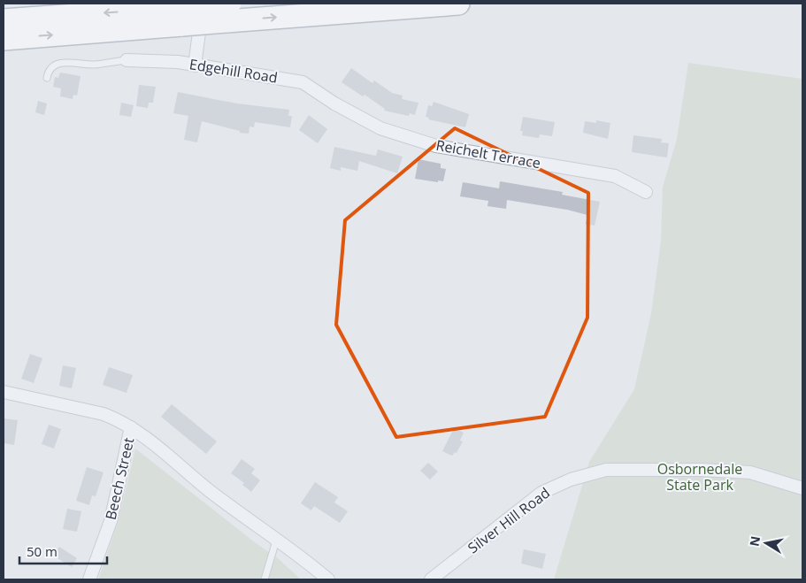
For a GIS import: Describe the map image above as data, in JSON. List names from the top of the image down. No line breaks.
{"streets":{"street":["Edgehill Road","Reichelt Terrace","Beech Street","Silver Hill Road"]},"crossings":[["Edgehill Road","Reichelt Terrace"]],"parks":["Osbornedale State Park"],"scale_bar":"50 m","north":"left"}
